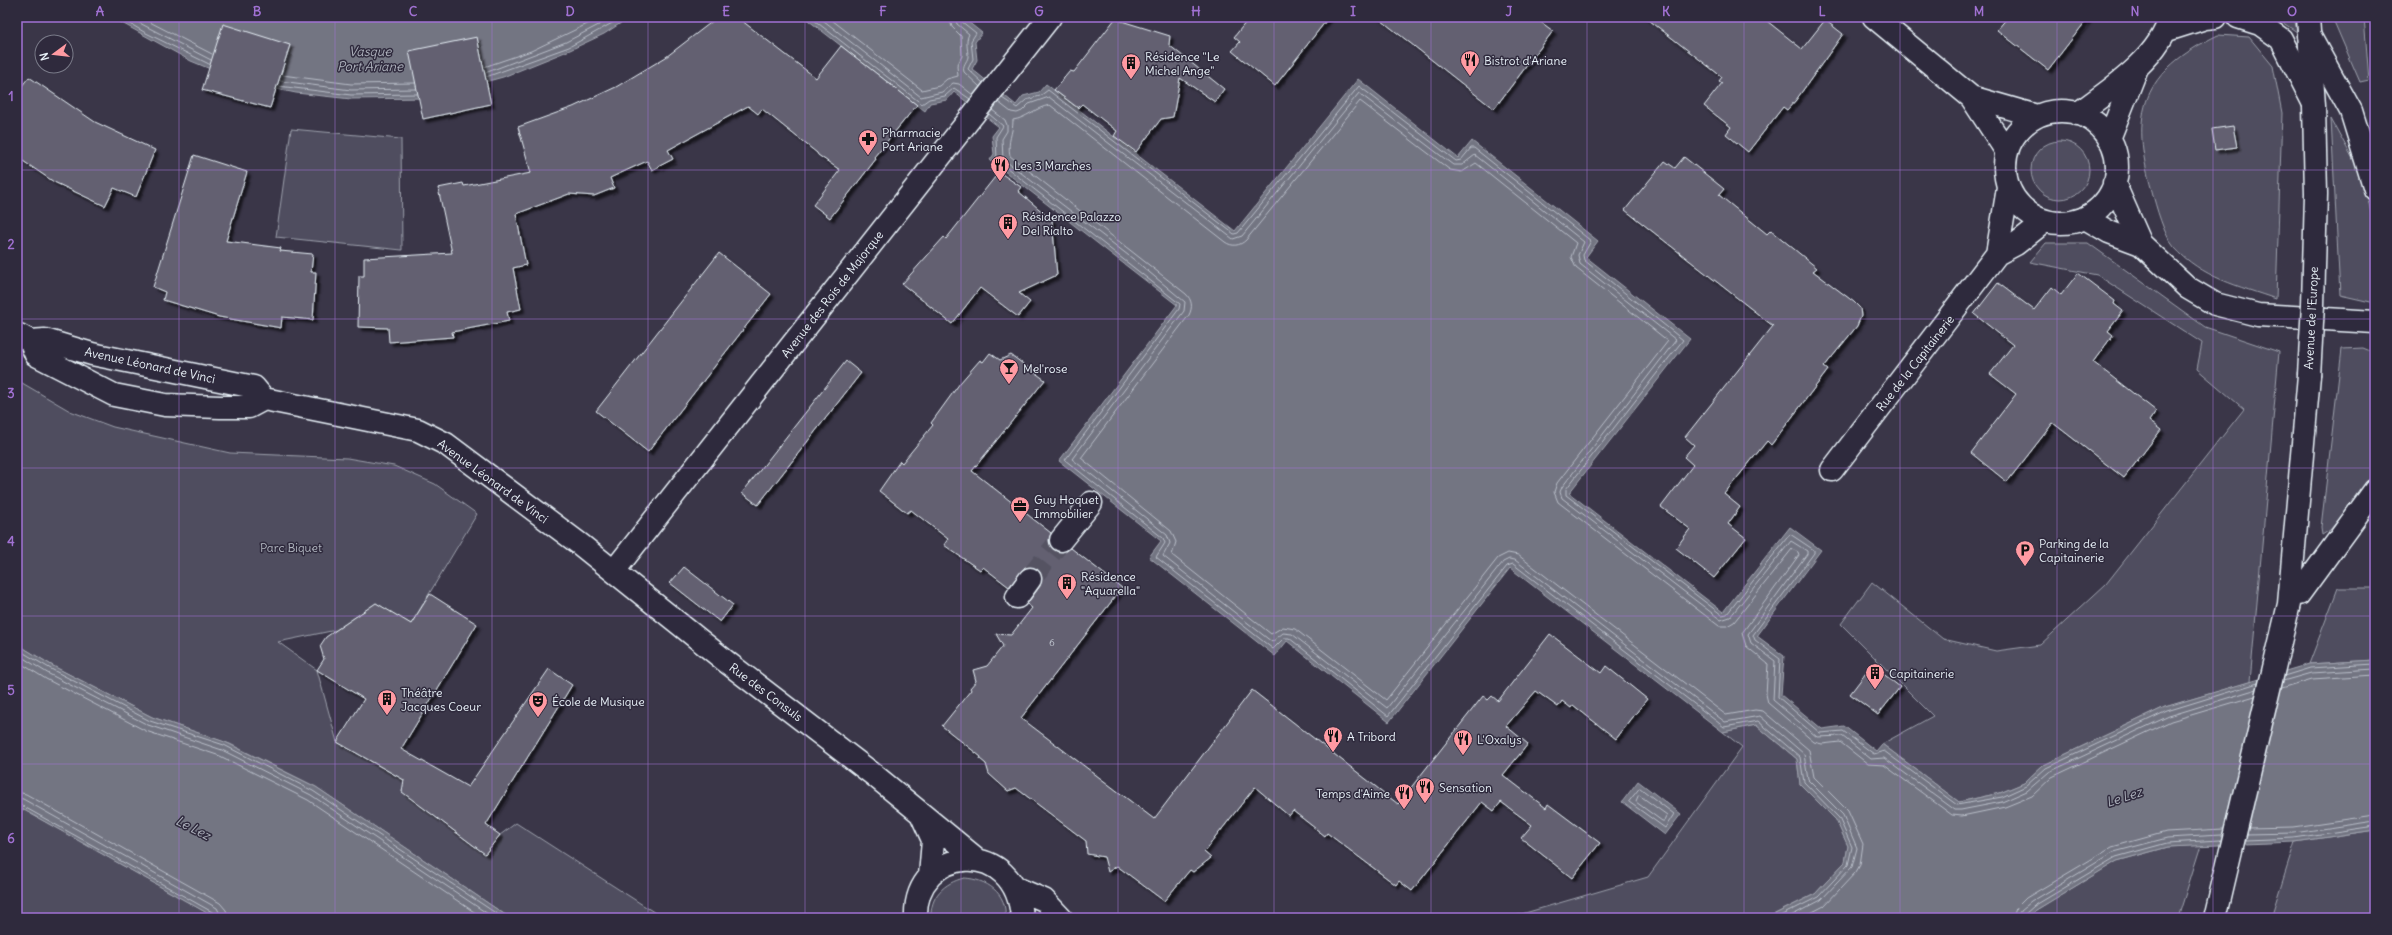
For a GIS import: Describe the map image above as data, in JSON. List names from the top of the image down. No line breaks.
{"streets":{"street":["Avenue des Rois de Majorque","Avenue de l'Europe","Rue de la Capitainerie","Avenue Léonard de Vinci","Rue des Consuls"]},"crossings":[["Avenue des Rois de Majorque","Avenue Léonard de Vinci"],["Avenue des Rois de Majorque","Rue des Consuls"],["Avenue Léonard de Vinci","Rue des Consuls"]],"water":["Vasque Port Ariane","Le Lez"],"parks":["Parc Biquet"],"places":{"restaurant":["Bistrot d'Ariane","Les 3 Marches","A Tribord","L'Oxalys","Sensation","Temps d'Aime"],"building":["Résidence \"Le Michel Ange\"","Résidence Palazzo Del Rialto","Résidence \"Aquarella\"","Capitainerie","Théâtre Jacques Coeur"],"pharmacy":["Pharmacie Port Ariane"],"bar":["Mel'rose"],"office":["Guy Hoquet Immobilier"],"parking":["Parking de la Capitainerie"],"theatre":["École de Musique"]},"house_numbers":["6"],"north":"left","grid":{"columns":["A","B","C","D","E","F","G","H","I","J","K","L","M","N","O"],"rows":["1","2","3","4","5","6"]}}
